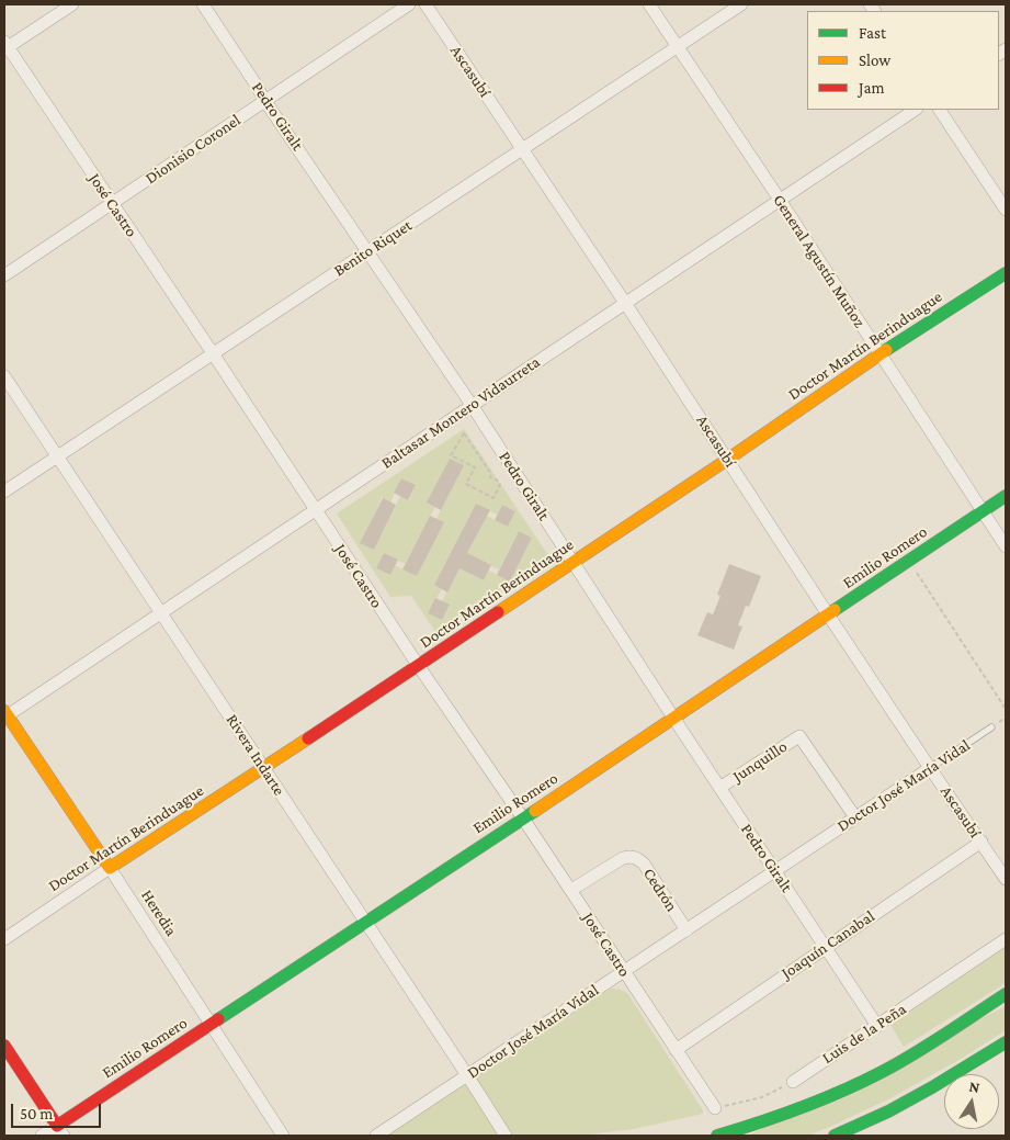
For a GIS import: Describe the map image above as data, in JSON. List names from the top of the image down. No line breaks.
{"streets":{"main road":["Doctor Martín Berinduague","Emilio Romero","Heredia"],"street":["Ascasubí","Pedro Giralt","Dionisio Coronel","José Castro","Benito Riquet","General Agustín Muñoz","Baltasar Montero Vidaurreta","Rivera Indarte","Junquillo","Doctor José María Vidal","Cedrón","Joaquín Canabal","Luis de la Peña"]},"crossings":[["Ascasubí","Benito Riquet"],["Ascasubí","Doctor Martín Berinduague"],["Ascasubí","Baltasar Montero Vidaurreta"],["Ascasubí","Emilio Romero"],["Ascasubí","Doctor José María Vidal"],["Ascasubí","Joaquín Canabal"],["Pedro Giralt","Dionisio Coronel"],["Pedro Giralt","Benito Riquet"],["Pedro Giralt","Doctor Martín Berinduague"],["Pedro Giralt","Baltasar Montero Vidaurreta"],["Pedro Giralt","Emilio Romero"],["Pedro Giralt","Junquillo"],["Pedro Giralt","Doctor José María Vidal"],["Pedro Giralt","Joaquín Canabal"],["Pedro Giralt","Luis de la Peña"],["Dionisio Coronel","José Castro"],["José Castro","Benito Riquet"],["José Castro","Doctor Martín Berinduague"],["José Castro","Baltasar Montero Vidaurreta"],["José Castro","Emilio Romero"],["José Castro","Doctor José María Vidal"],["José Castro","Cedrón"],["José Castro","Joaquín Canabal"],["Benito Riquet","General Agustín Muñoz"],["Benito Riquet","Rivera Indarte"],["General Agustín Muñoz","Doctor Martín Berinduague"],["General Agustín Muñoz","Baltasar Montero Vidaurreta"],["General Agustín Muñoz","Emilio Romero"],["Doctor Martín Berinduague","Rivera Indarte"],["Doctor Martín Berinduague","Heredia"],["Baltasar Montero Vidaurreta","Rivera Indarte"],["Baltasar Montero Vidaurreta","Heredia"],["Emilio Romero","Rivera Indarte"],["Emilio Romero","Heredia"],["Rivera Indarte","Doctor José María Vidal"],["Junquillo","Doctor José María Vidal"],["Doctor José María Vidal","Cedrón"]],"legend":["Fast","Slow","Jam"],"scale_bar":"50 m","north":"top"}
